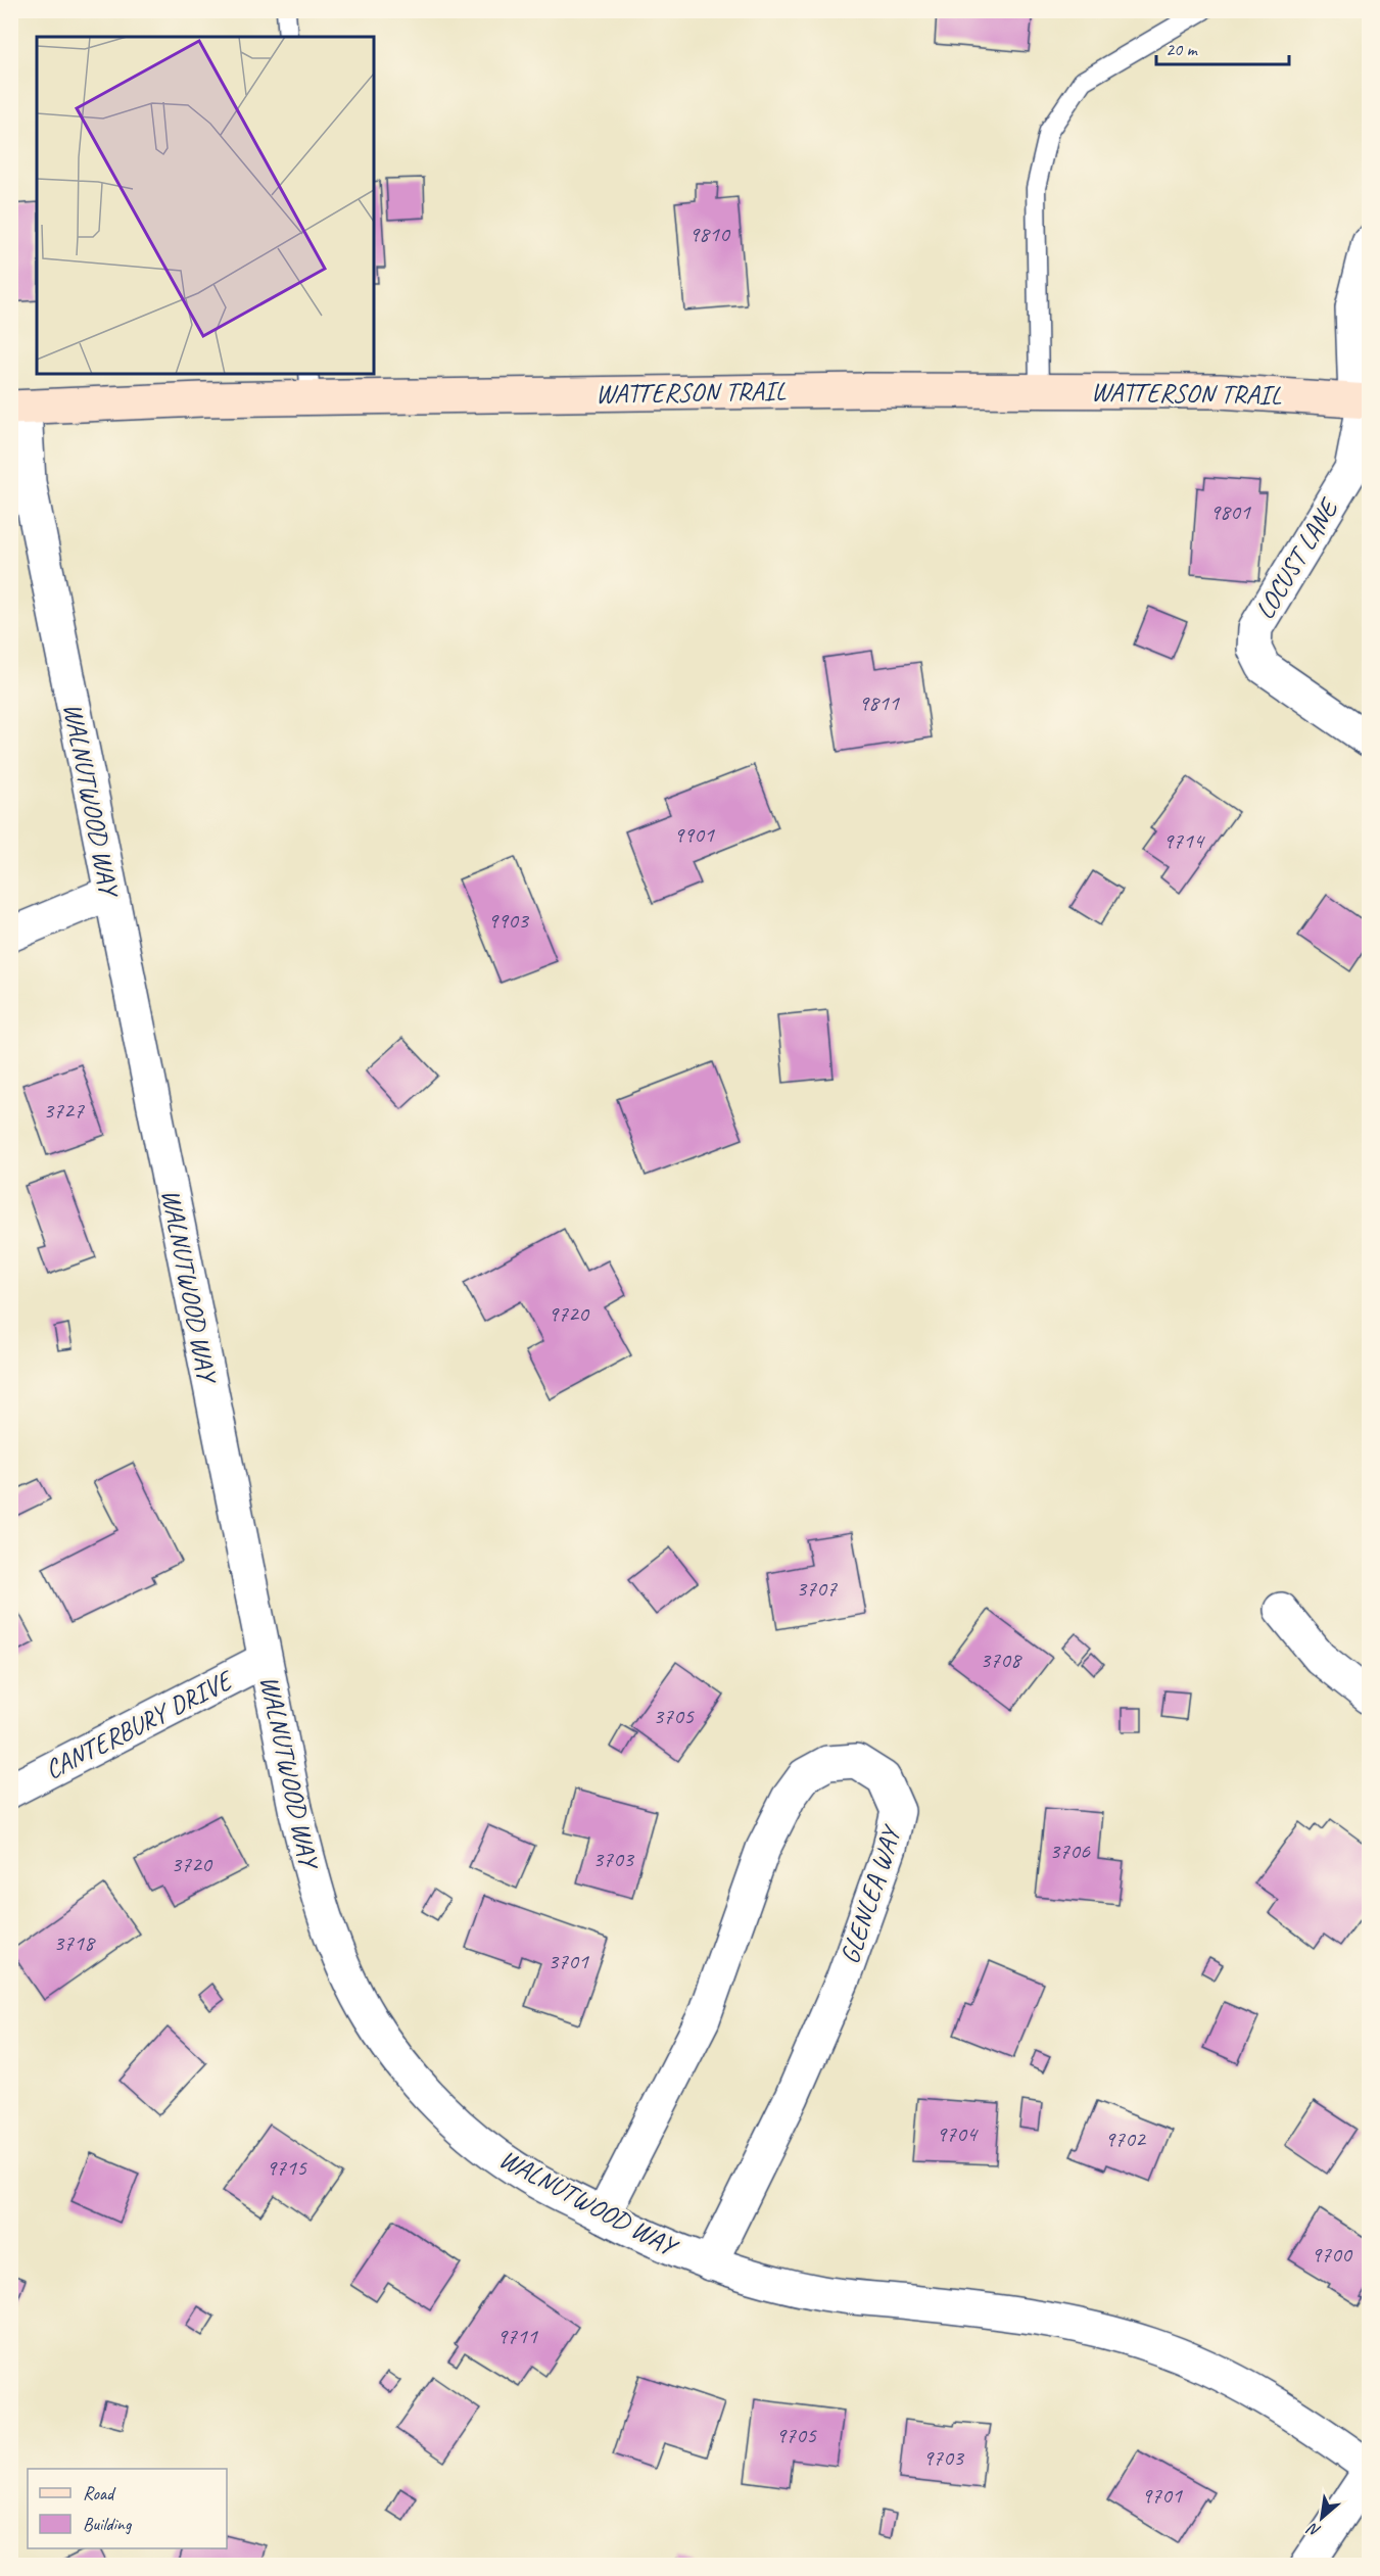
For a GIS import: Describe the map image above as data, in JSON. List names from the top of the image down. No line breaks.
{"streets":{"main road":["WATTERSON TRAIL"],"street":["LOCUST LANE","WALNUTWOOD WAY","CANTERBURY DRIVE","GLENLEA WAY"]},"crossings":[["WATTERSON TRAIL","LOCUST LANE"],["WATTERSON TRAIL","WALNUTWOOD WAY"],["WALNUTWOOD WAY","CANTERBURY DRIVE"],["WALNUTWOOD WAY","GLENLEA WAY"]],"house_numbers":["9810","9801","9811","9901","9714","9903","3727","9720","3707","3708","3705","3706","3703","3720","3718","3701","9704","9702","9715","9700","9711","9705","9703","9701"],"legend":["Road","Building"],"scale_bar":"20 m","north":"bottom left"}
